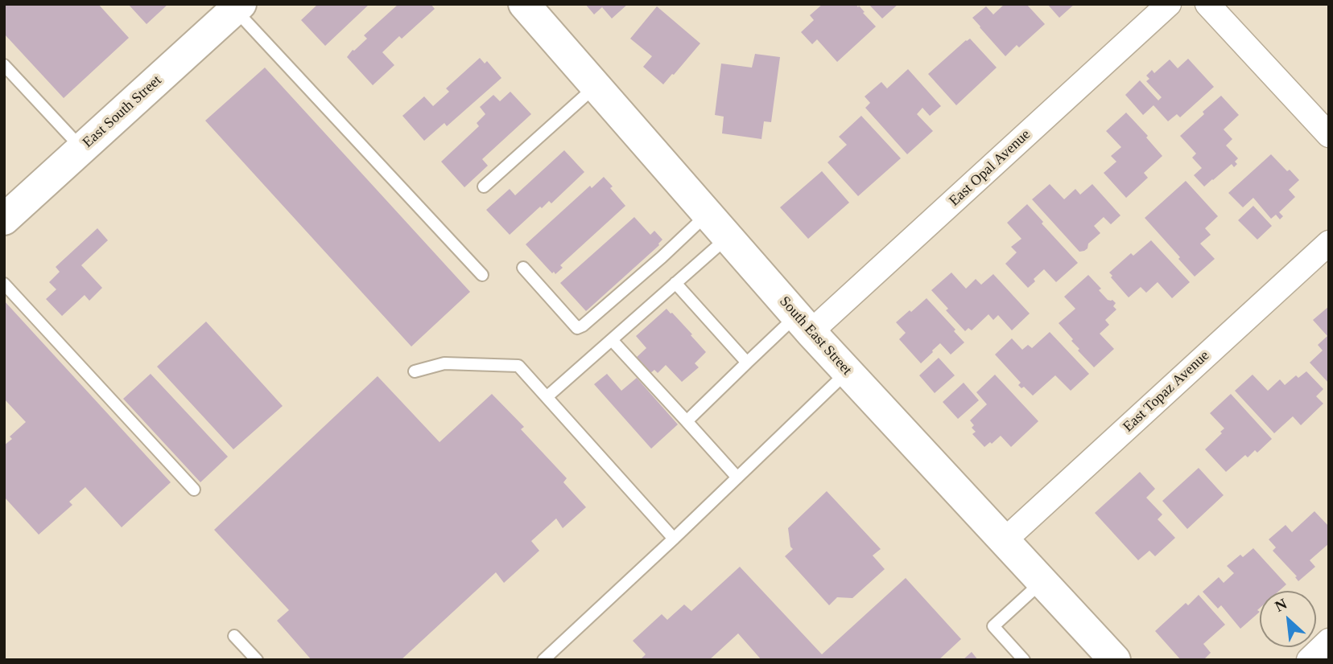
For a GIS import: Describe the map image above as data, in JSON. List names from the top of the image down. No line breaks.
{"streets":{"street":["East South Street","East Opal Avenue","South East Street","East Topaz Avenue"]},"crossings":[["East Opal Avenue","South East Street"],["South East Street","East Topaz Avenue"]],"north":"top left"}
